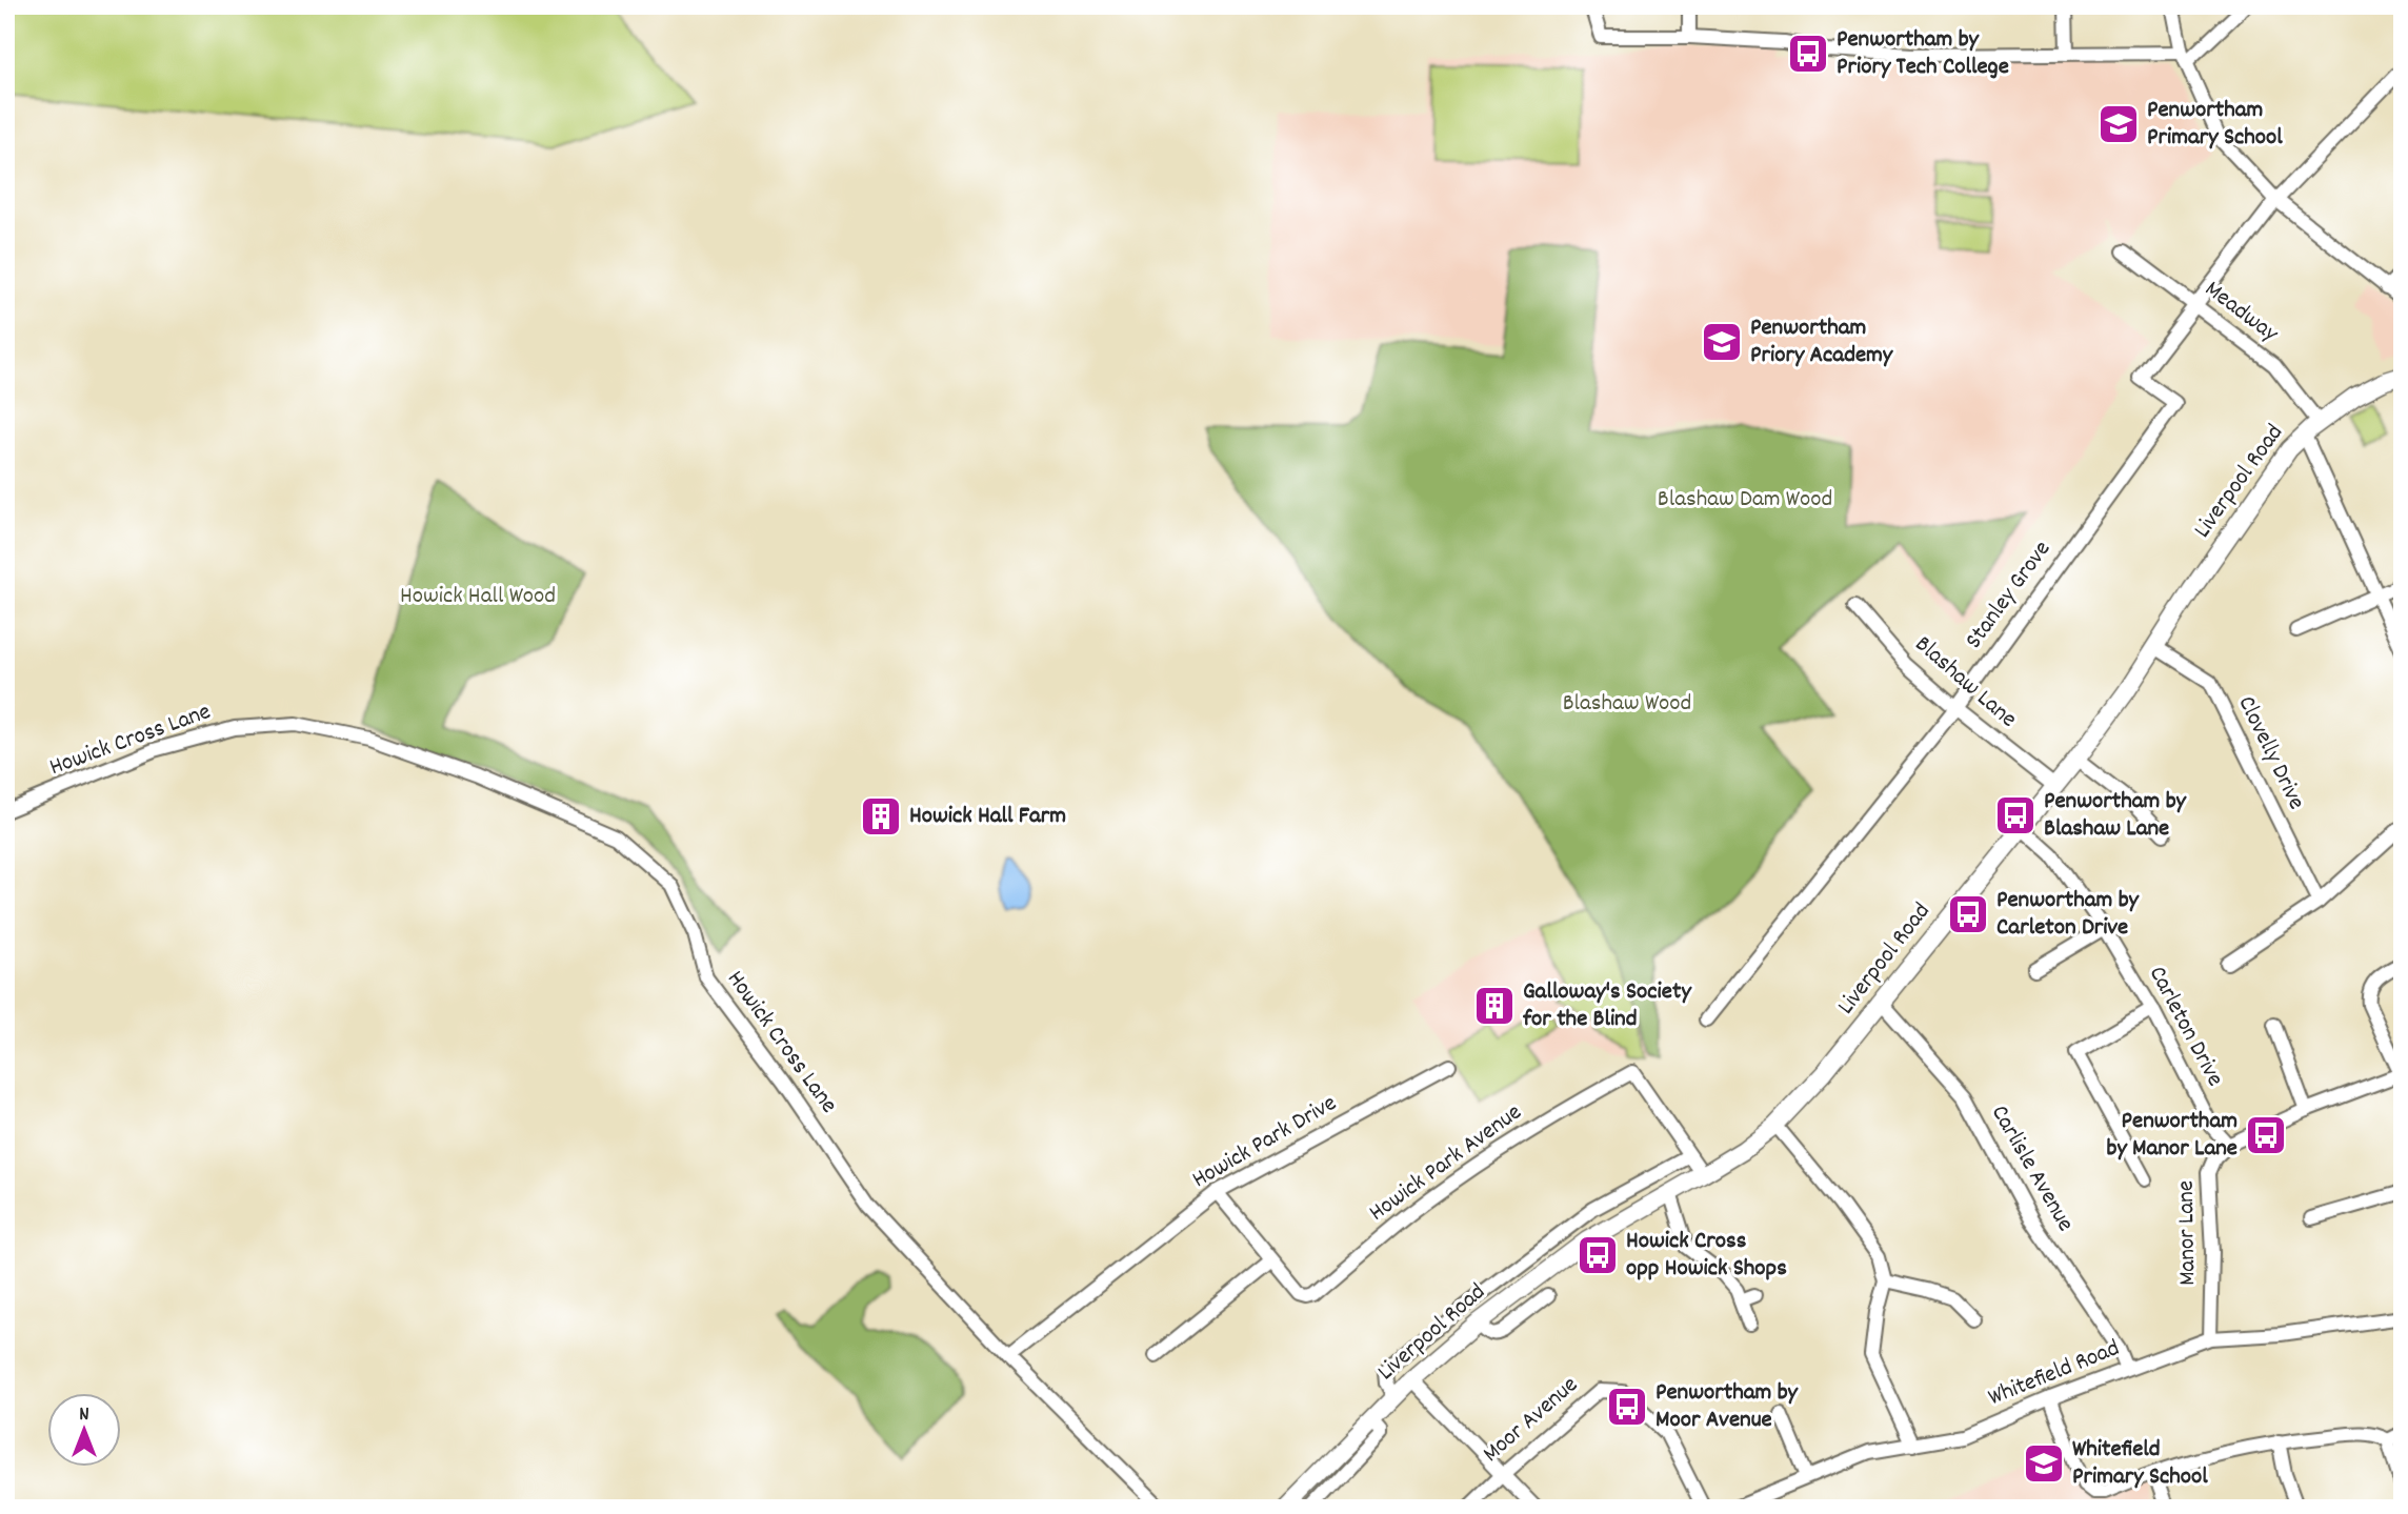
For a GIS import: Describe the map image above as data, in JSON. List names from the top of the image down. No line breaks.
{"streets":{"street":["Meadway","Liverpool Road","Stanley Grove","Blashaw Lane","Howick Cross Lane","Clovelly Drive","Carleton Drive","Howick Park Drive","Howick Park Avenue","Carlisle Avenue","Manor Lane","Whitefield Road","Moor Avenue"]},"crossings":[["Meadway","Liverpool Road"],["Meadway","Stanley Grove"],["Liverpool Road","Blashaw Lane"],["Liverpool Road","Clovelly Drive"],["Liverpool Road","Carleton Drive"],["Liverpool Road","Howick Park Avenue"],["Liverpool Road","Carlisle Avenue"],["Stanley Grove","Blashaw Lane"],["Howick Cross Lane","Howick Park Drive"],["Carleton Drive","Manor Lane"],["Howick Park Drive","Howick Park Avenue"],["Carlisle Avenue","Whitefield Road"],["Manor Lane","Whitefield Road"]],"parks":["Blashaw Dam Wood","Howick Hall Wood","Blashaw Wood"],"places":{"bus stop":["Penwortham by Priory Tech College","Penwortham by Blashaw Lane","Penwortham by Carleton Drive","Penwortham by Manor Lane","Howick Cross opp Howick Shops","Penwortham by Moor Avenue"],"school or university":["Penwortham Primary School","Penwortham Priory Academy","Whitefield Primary School"],"building":["Howick Hall Farm","Galloway's Society for the Blind"]},"north":"top"}
